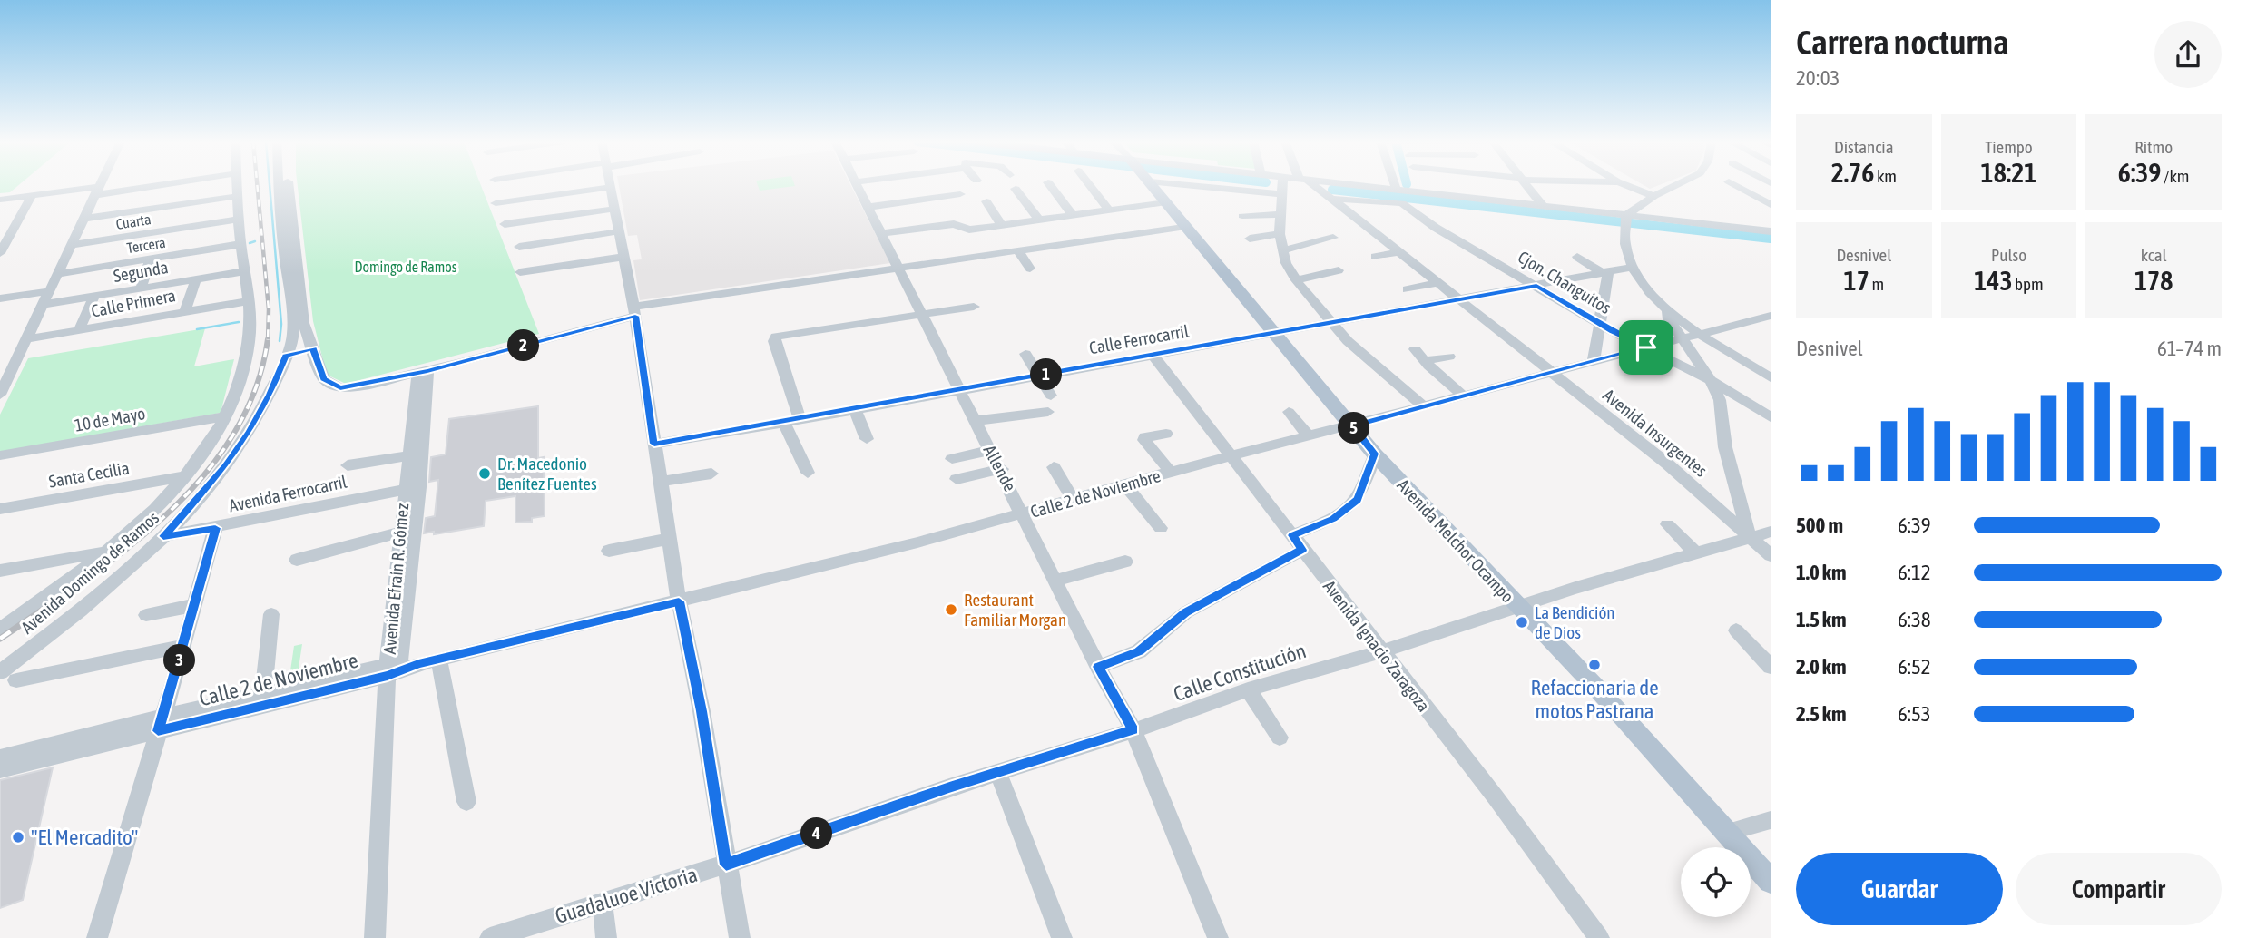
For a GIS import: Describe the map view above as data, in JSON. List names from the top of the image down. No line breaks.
{"streets":{"main road":["Avenida Melchor Ocampo"],"street":["Cuarta","Tercera","Segunda","Cjon. Changuitos","Calle Primera","Calle Ferrocarril","10 de Mayo","Avenida Insurgentes","Allende","Santa Cecilia","Avenida Ferrocarril","Calle 2 de Noviembre","Avenida Domingo de Ramos","Avenida Efraín R. Gómez","Avenida Ignacio Zaragoza","Calle Constitución","Guadaluoe Victoria"]},"crossings":[["Cjon. Changuitos","Calle Ferrocarril"],["Cjon. Changuitos","Avenida Insurgentes"],["Cjon. Changuitos","Calle 2 de Noviembre"],["Calle Ferrocarril","Avenida Insurgentes"],["Calle Ferrocarril","Allende"],["Calle Ferrocarril","Avenida Melchor Ocampo"],["Calle Ferrocarril","Avenida Ignacio Zaragoza"],["Avenida Insurgentes","Calle 2 de Noviembre"],["Avenida Insurgentes","Calle Constitución"],["Allende","Calle 2 de Noviembre"],["Allende","Calle Constitución"],["Avenida Ferrocarril","Avenida Domingo de Ramos"],["Avenida Ferrocarril","Avenida Efraín R. Gómez"],["Calle 2 de Noviembre","Avenida Melchor Ocampo"],["Calle 2 de Noviembre","Avenida Efraín R. Gómez"],["Calle 2 de Noviembre","Avenida Ignacio Zaragoza"],["Avenida Melchor Ocampo","Calle Constitución"],["Avenida Ignacio Zaragoza","Calle Constitución"],["Calle Constitución","Guadaluoe Victoria"]],"parks":["Domingo de Ramos"],"places":["Dr. Macedonio Benítez Fuentes","Restaurant Familiar Morgan","La Bendición de Dios","Refaccionaria de motos Pastrana","\"El Mercadito\""],"page":{"heading":["Carrera nocturna","20:03"],"stats":[["Distancia","2.76 km"],["Tiempo","18:21"],["Ritmo","6:39 /km"],["Desnivel","17 m"],["Pulso","143 bpm"],["kcal","178"]],"chart":["Desnivel","61–74 m"],"pins":["2","1","5","3","4"],"list":[{"name":"500 m","note":"6:39"},{"name":"1.0 km","note":"6:12"},{"name":"1.5 km","note":"6:38"},{"name":"2.0 km","note":"6:52"},{"name":"2.5 km","note":"6:53"}],"buttons":["Guardar","Compartir"]}}
